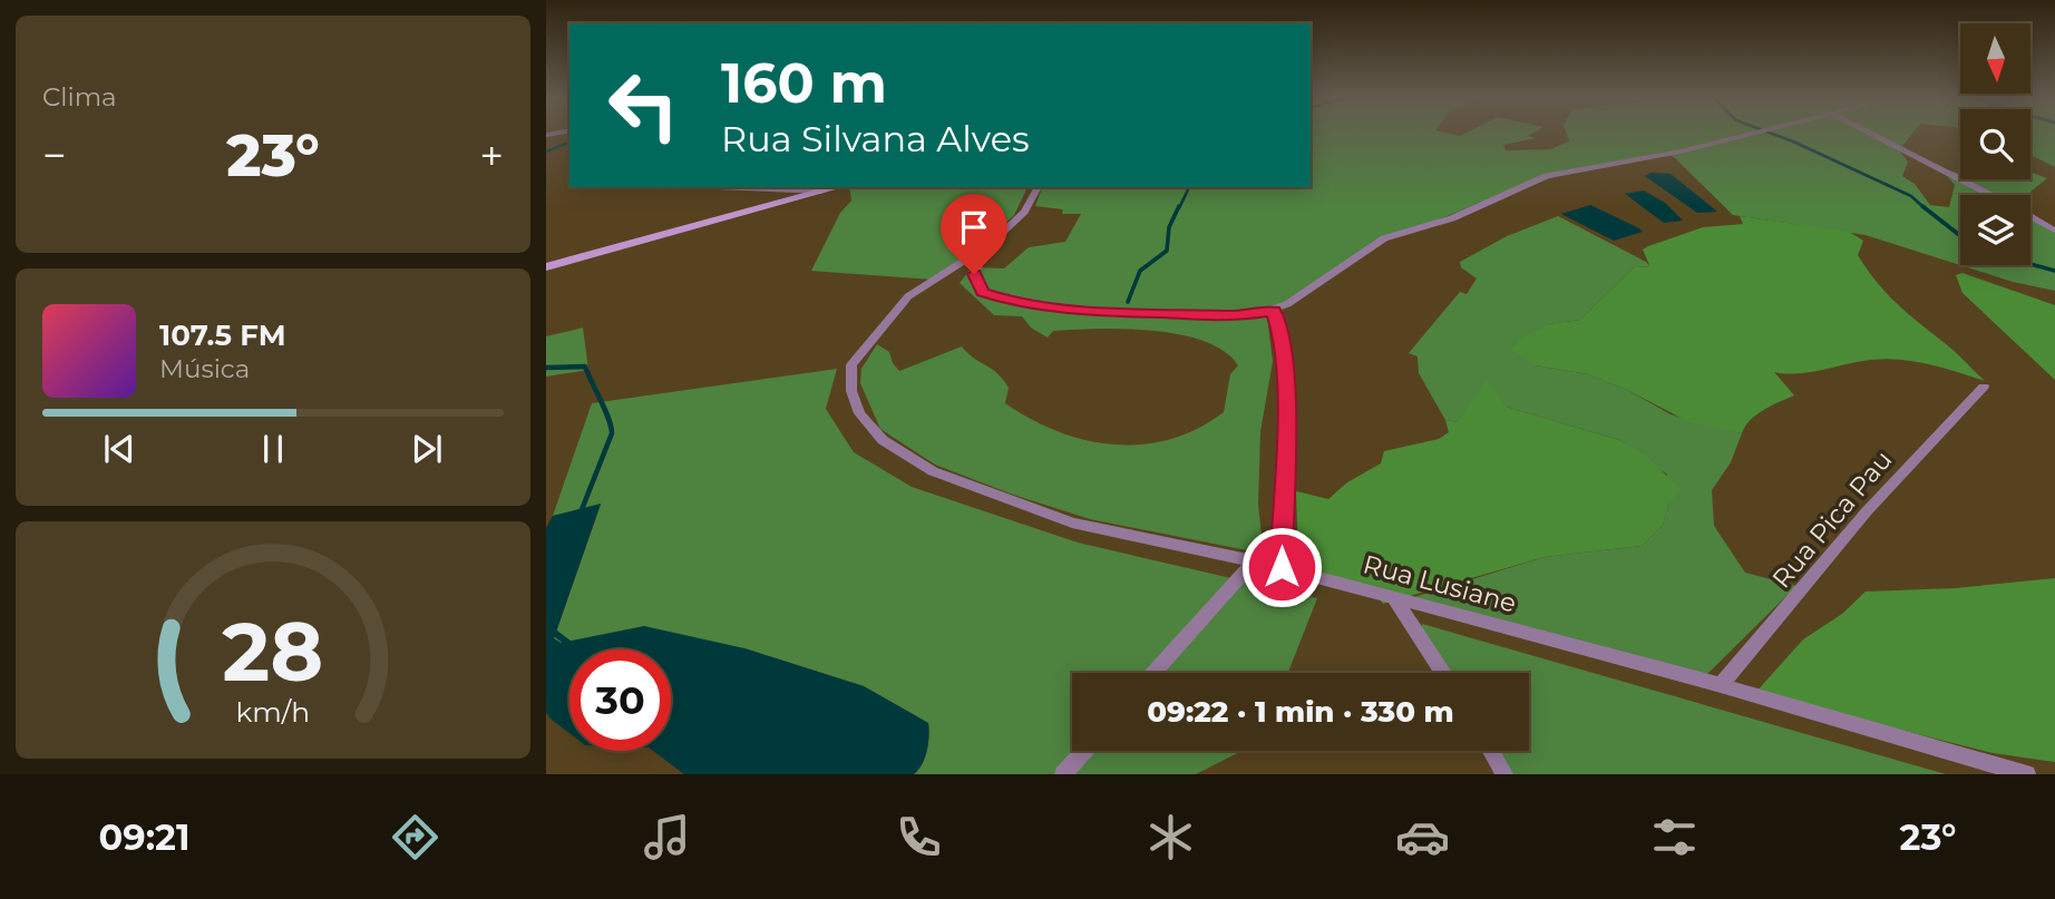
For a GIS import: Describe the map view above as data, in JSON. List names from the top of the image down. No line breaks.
{"streets":{"street":["Rua Pica Pau","Rua Lusiane"]},"crossings":[["Rua Pica Pau","Rua Lusiane"]],"north":"bottom","page":{"tile":"Clima","turn":["160 m","Rua Silvana Alves"],"heat":["−","23°","+"],"song":["107.5 FM","Música"],"limit":"30","trip":"09:22 · 1 min · 330 m","tabs":["09:21","23°"],"gauge":["28","km/h"]}}
